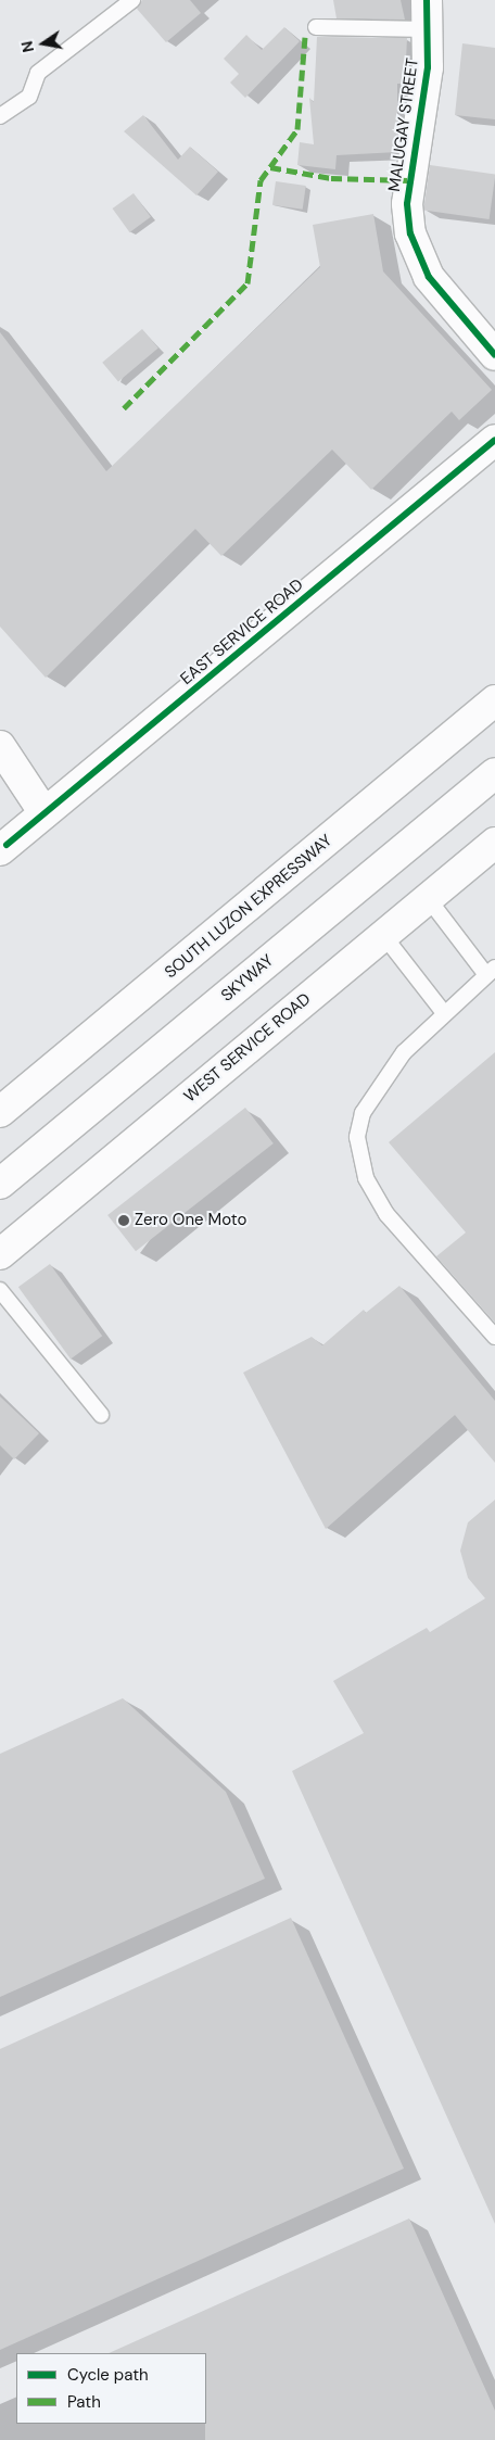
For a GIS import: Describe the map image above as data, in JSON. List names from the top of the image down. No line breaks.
{"streets":{"main road":["MALUGAY STREET","EAST SERVICE ROAD","SOUTH LUZON EXPRESSWAY","SKYWAY","WEST SERVICE ROAD"]},"places":["Zero One Moto"],"legend":["Cycle path","Path"],"north":"left"}
